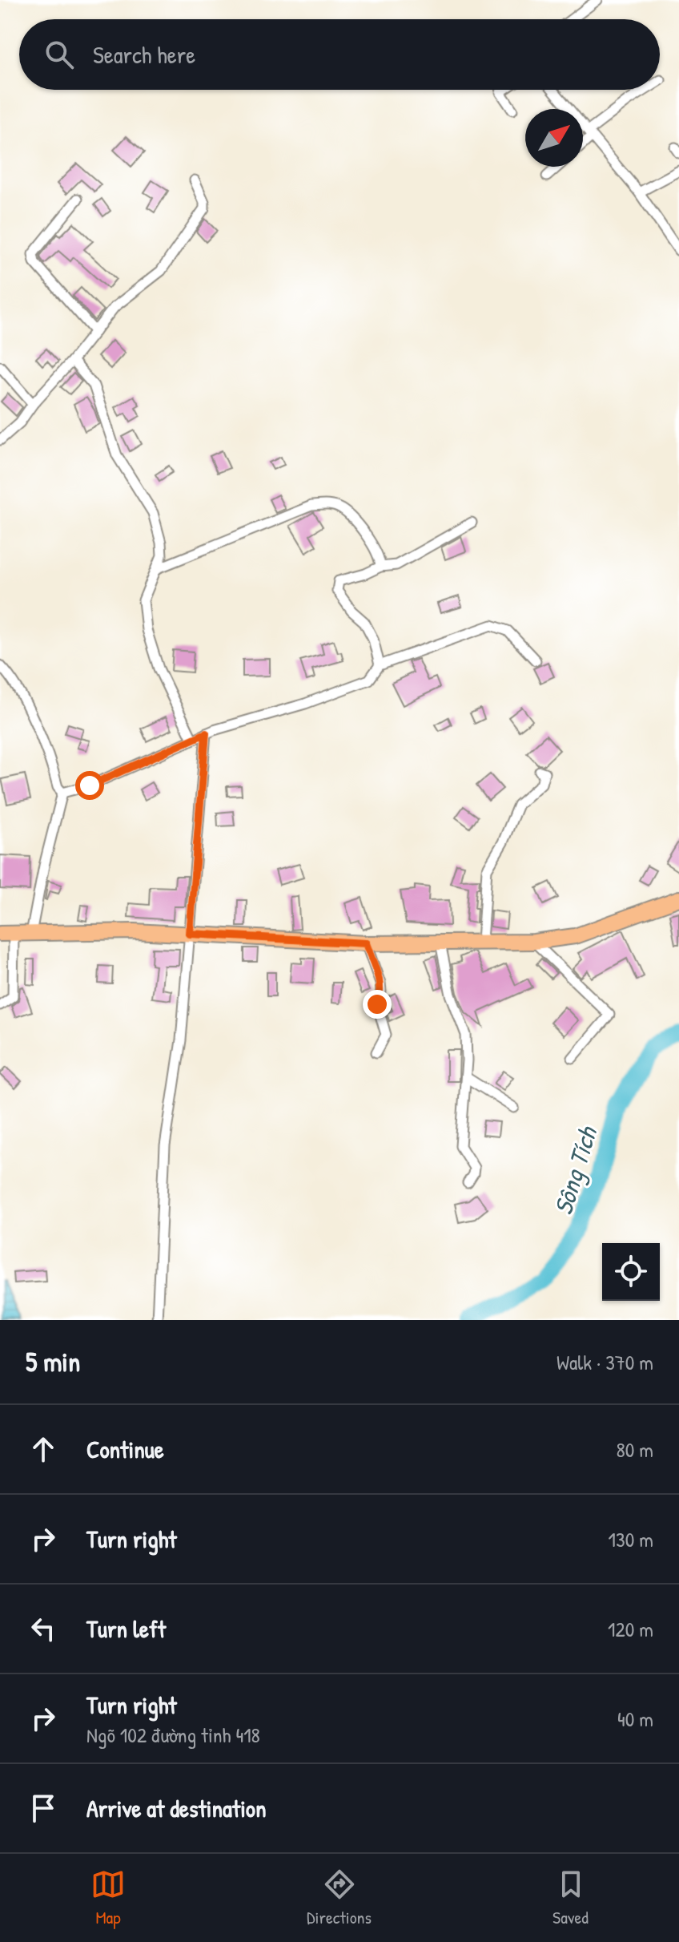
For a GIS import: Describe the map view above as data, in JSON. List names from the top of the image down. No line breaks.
{"water":["Sông Tích"],"north":"top right","page":{"search":"Search here","heading":["5 min","Walk · 370 m"],"list":[["Continue","80 m"],["Turn right","130 m"],["Turn left","120 m"],["Turn right","Ngõ 102 đường tỉnh 418","40 m"],"Arrive at destination"],"nav":["Map","Directions","Saved"]}}
